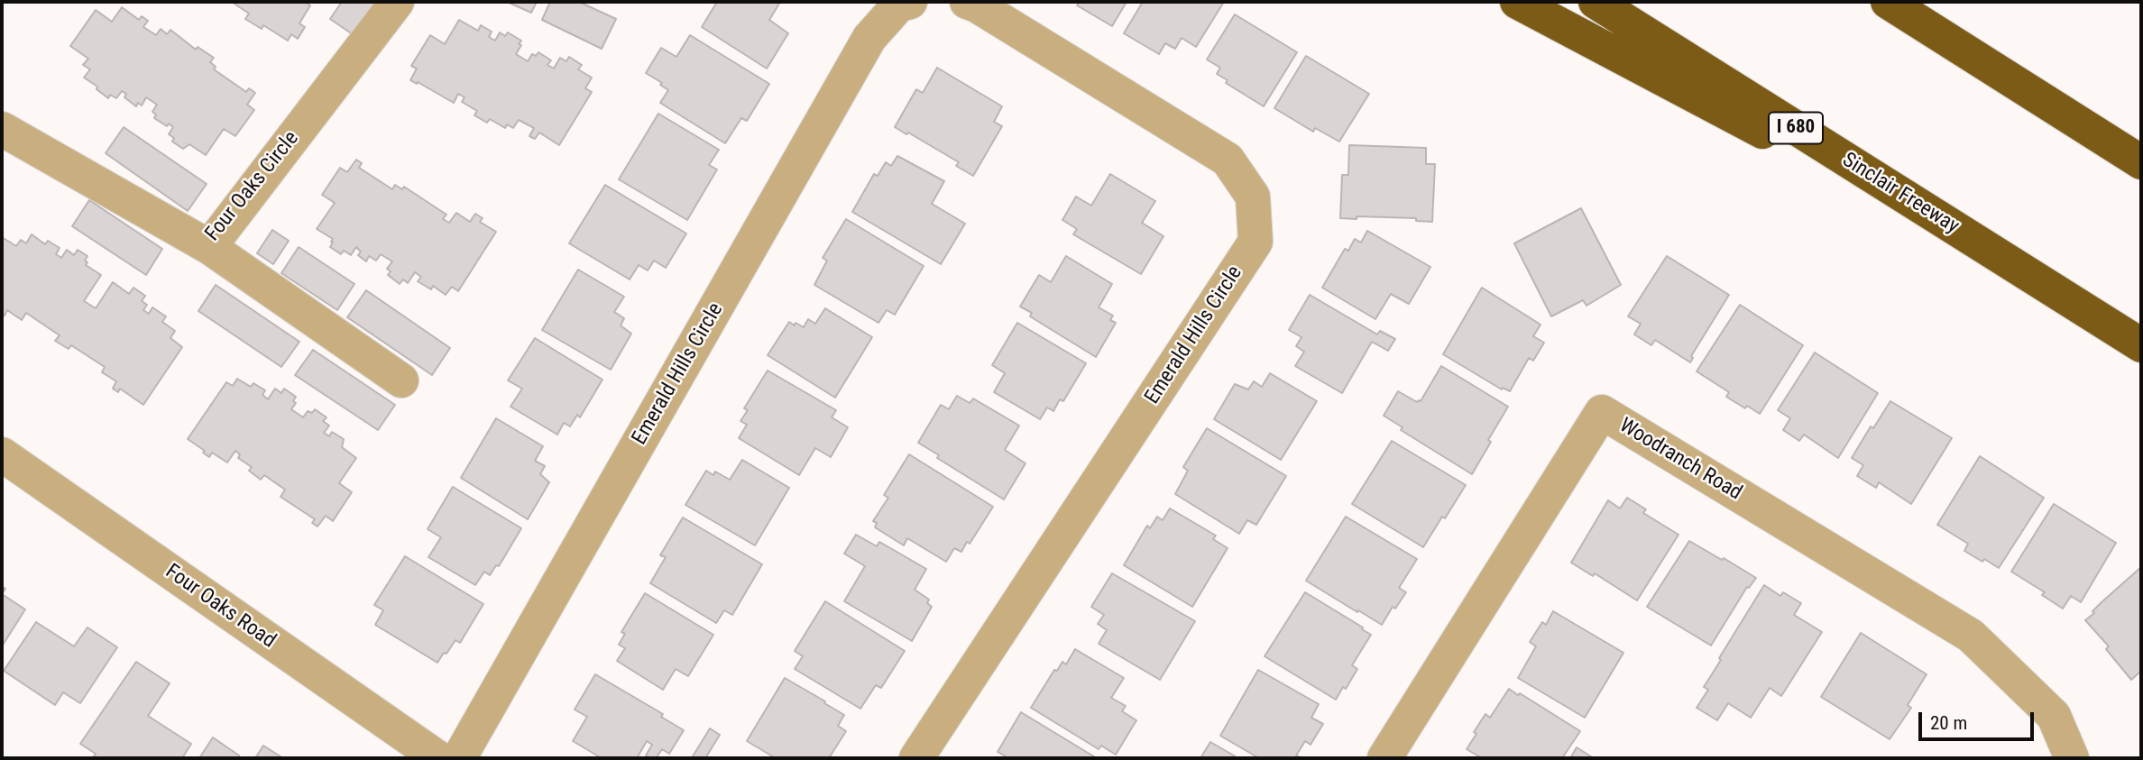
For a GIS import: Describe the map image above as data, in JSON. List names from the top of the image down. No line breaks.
{"streets":{"highway":["I 680","Sinclair Freeway"],"street":["Four Oaks Circle","Emerald Hills Circle","Woodranch Road","Four Oaks Road"]},"scale_bar":"20 m"}
